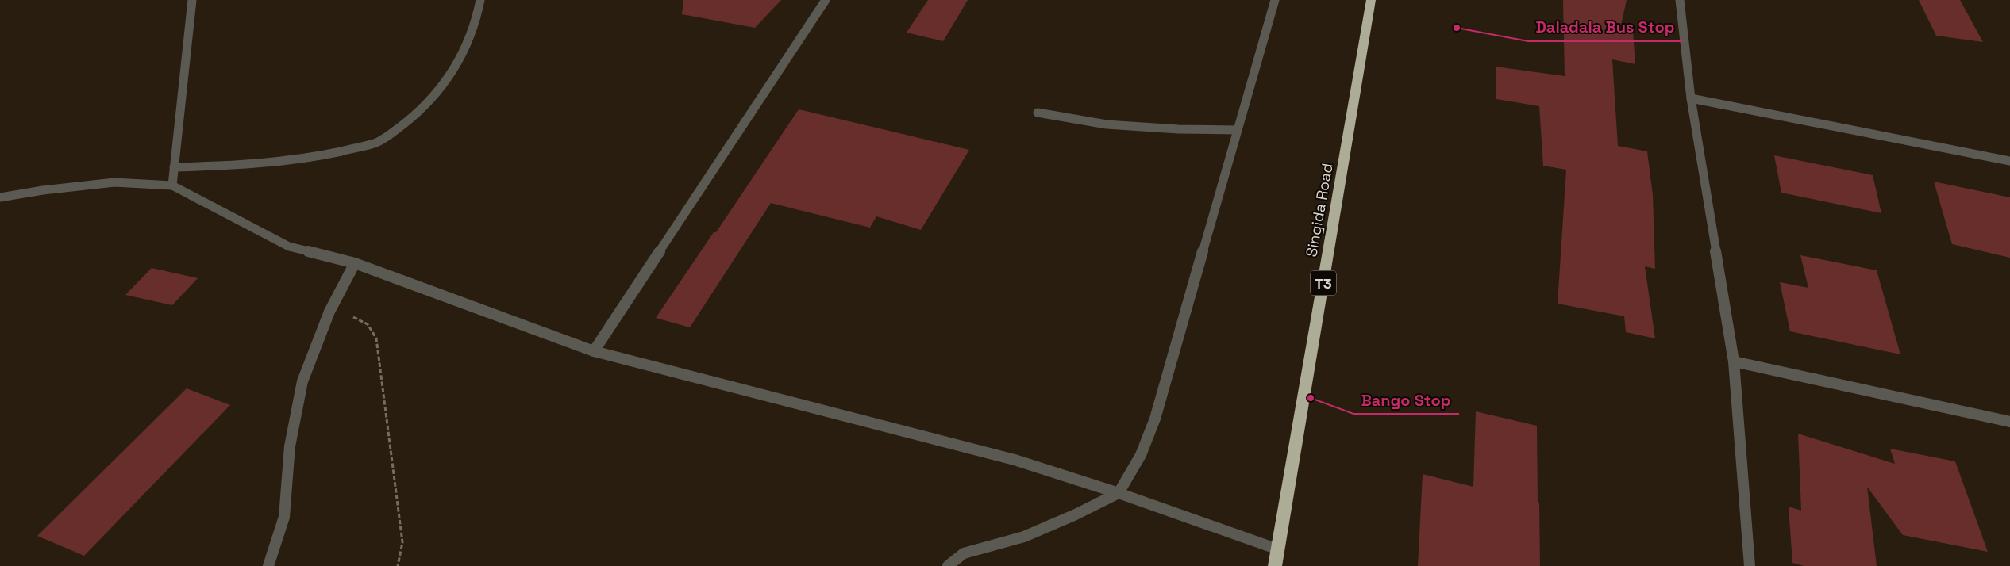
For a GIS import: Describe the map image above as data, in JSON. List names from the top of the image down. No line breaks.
{"streets":{"highway":["Singida Road","T3"]},"places":["Daladala Bus Stop","Bango Stop"]}
